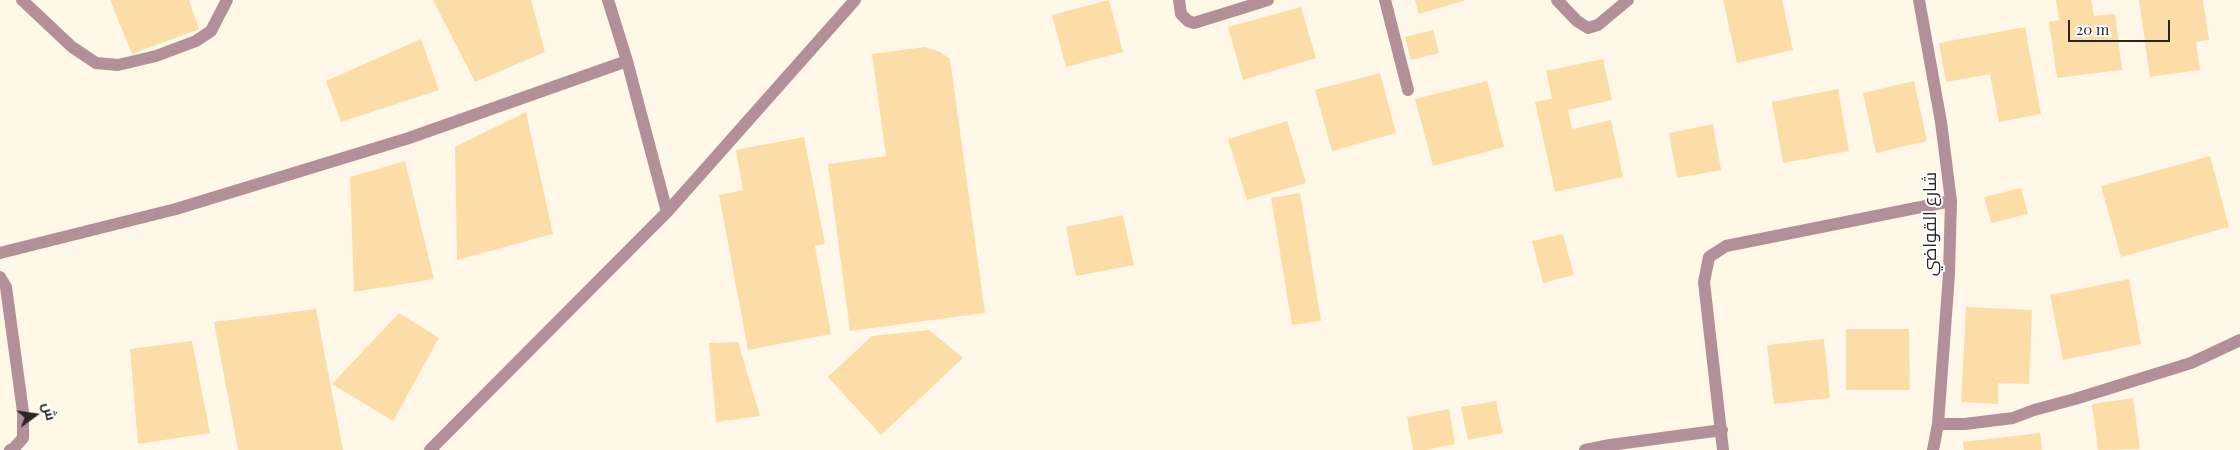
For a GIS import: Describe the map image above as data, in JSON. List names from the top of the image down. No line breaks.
{"streets":{"street":["شارع القواضي"]},"scale_bar":"20 m","north":"right"}
